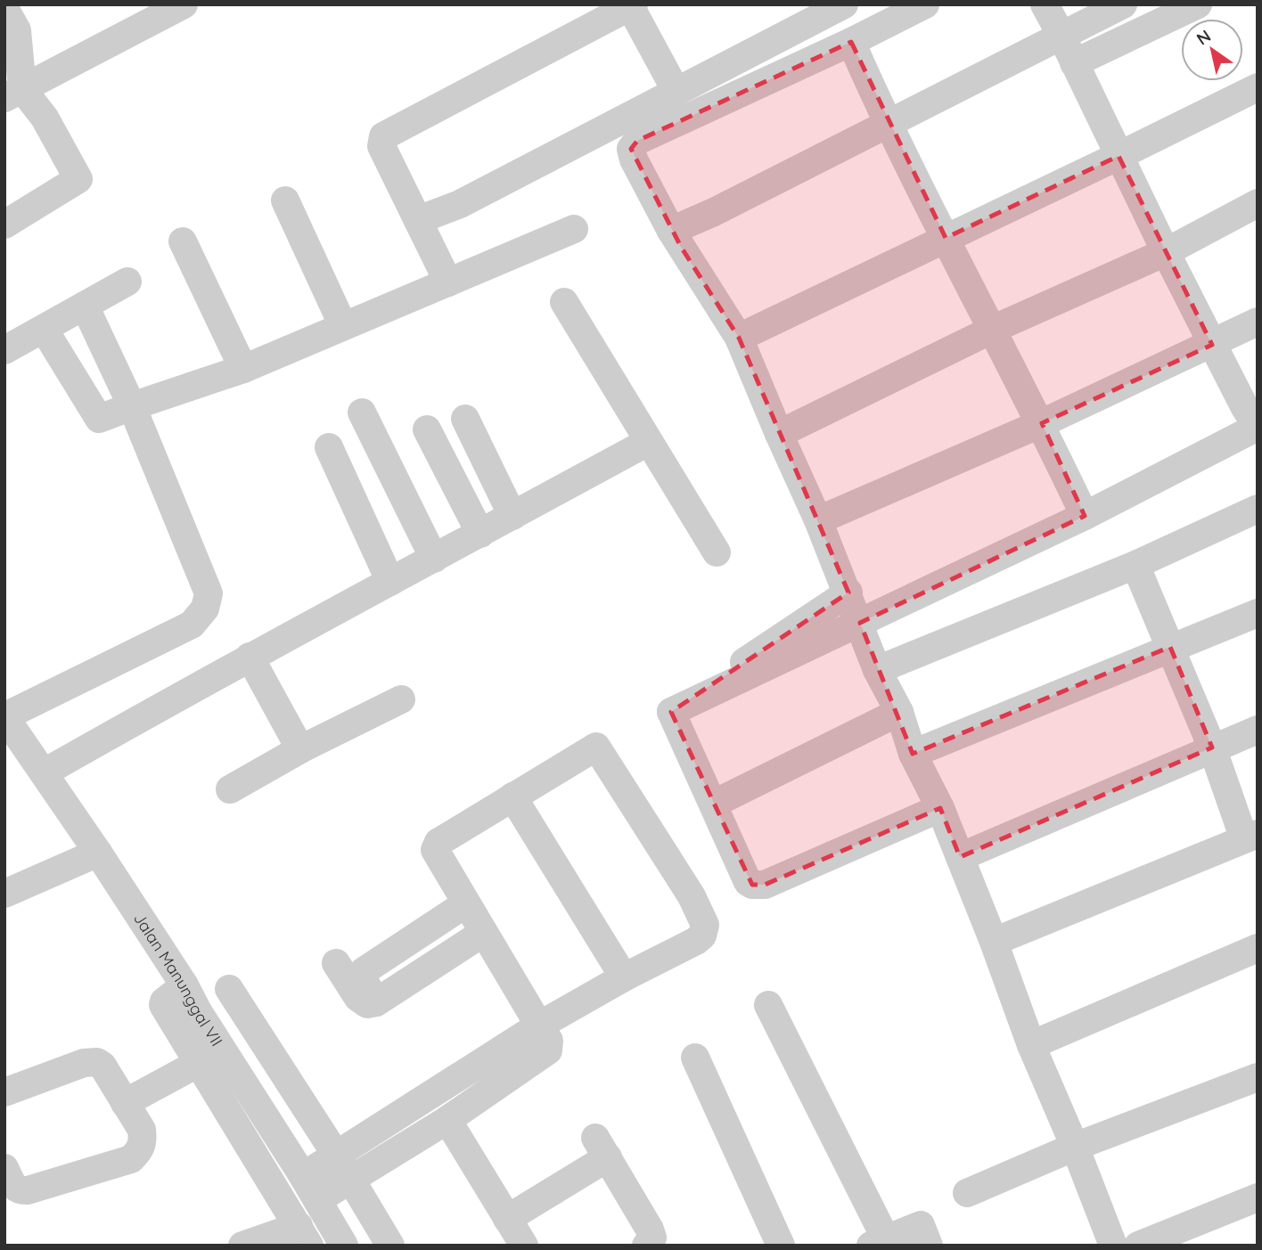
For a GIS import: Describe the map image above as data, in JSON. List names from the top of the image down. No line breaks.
{"streets":{"street":["Jalan Manunggal VII"]},"north":"top left"}
